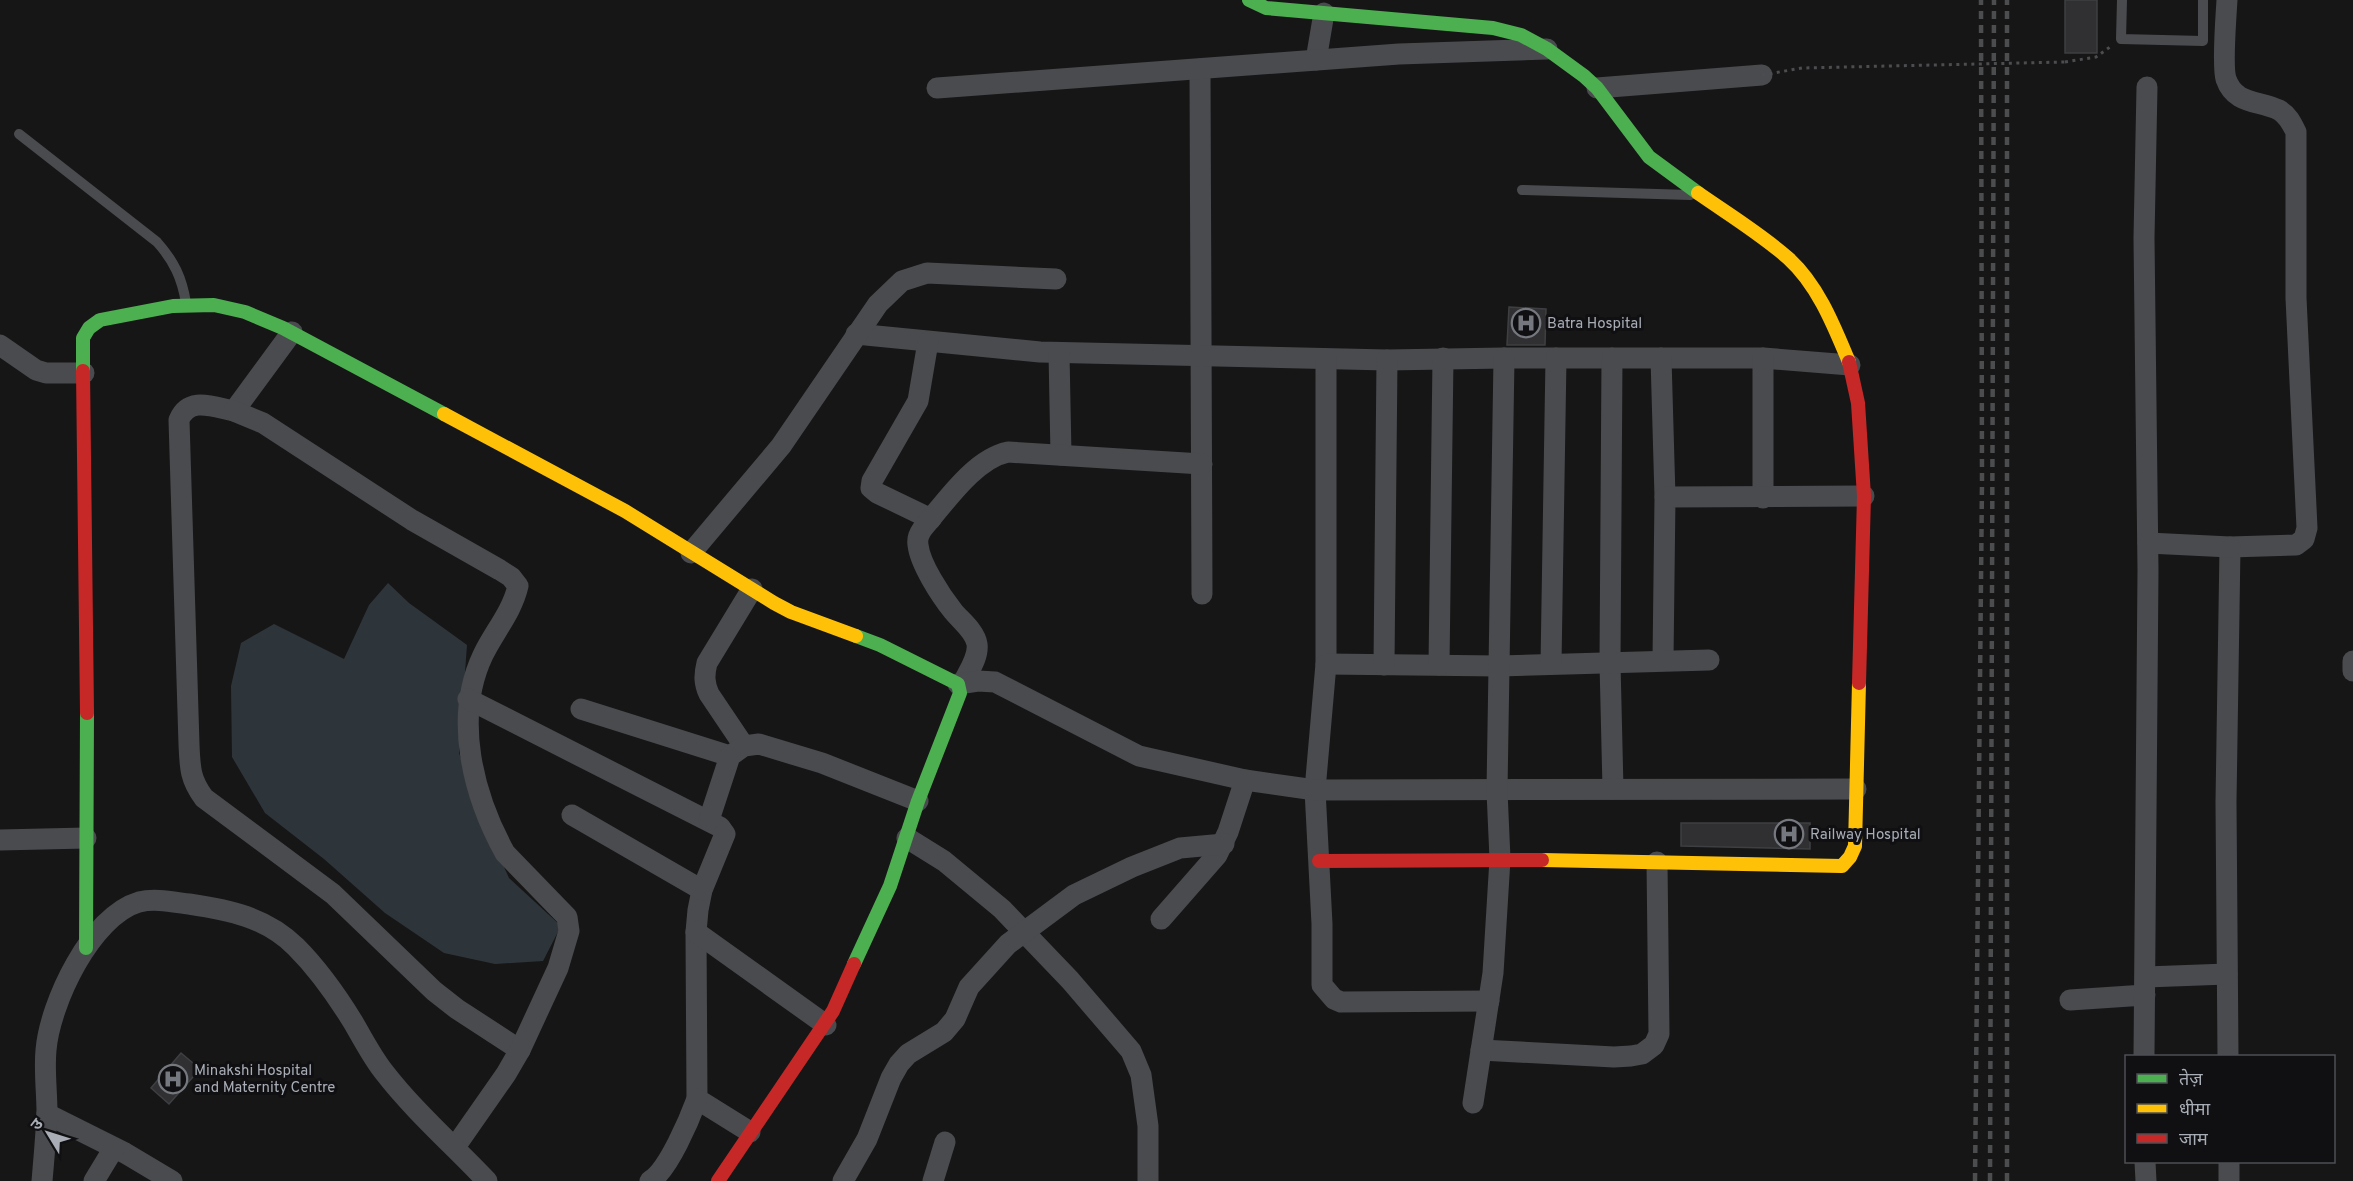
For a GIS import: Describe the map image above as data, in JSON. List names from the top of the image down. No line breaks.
{"places":{"hospital":["Batra Hospital","Railway Hospital","Minakshi Hospital and Maternity Centre"]},"legend":["तेज़","धीमा","जाम"],"north":"top left"}
